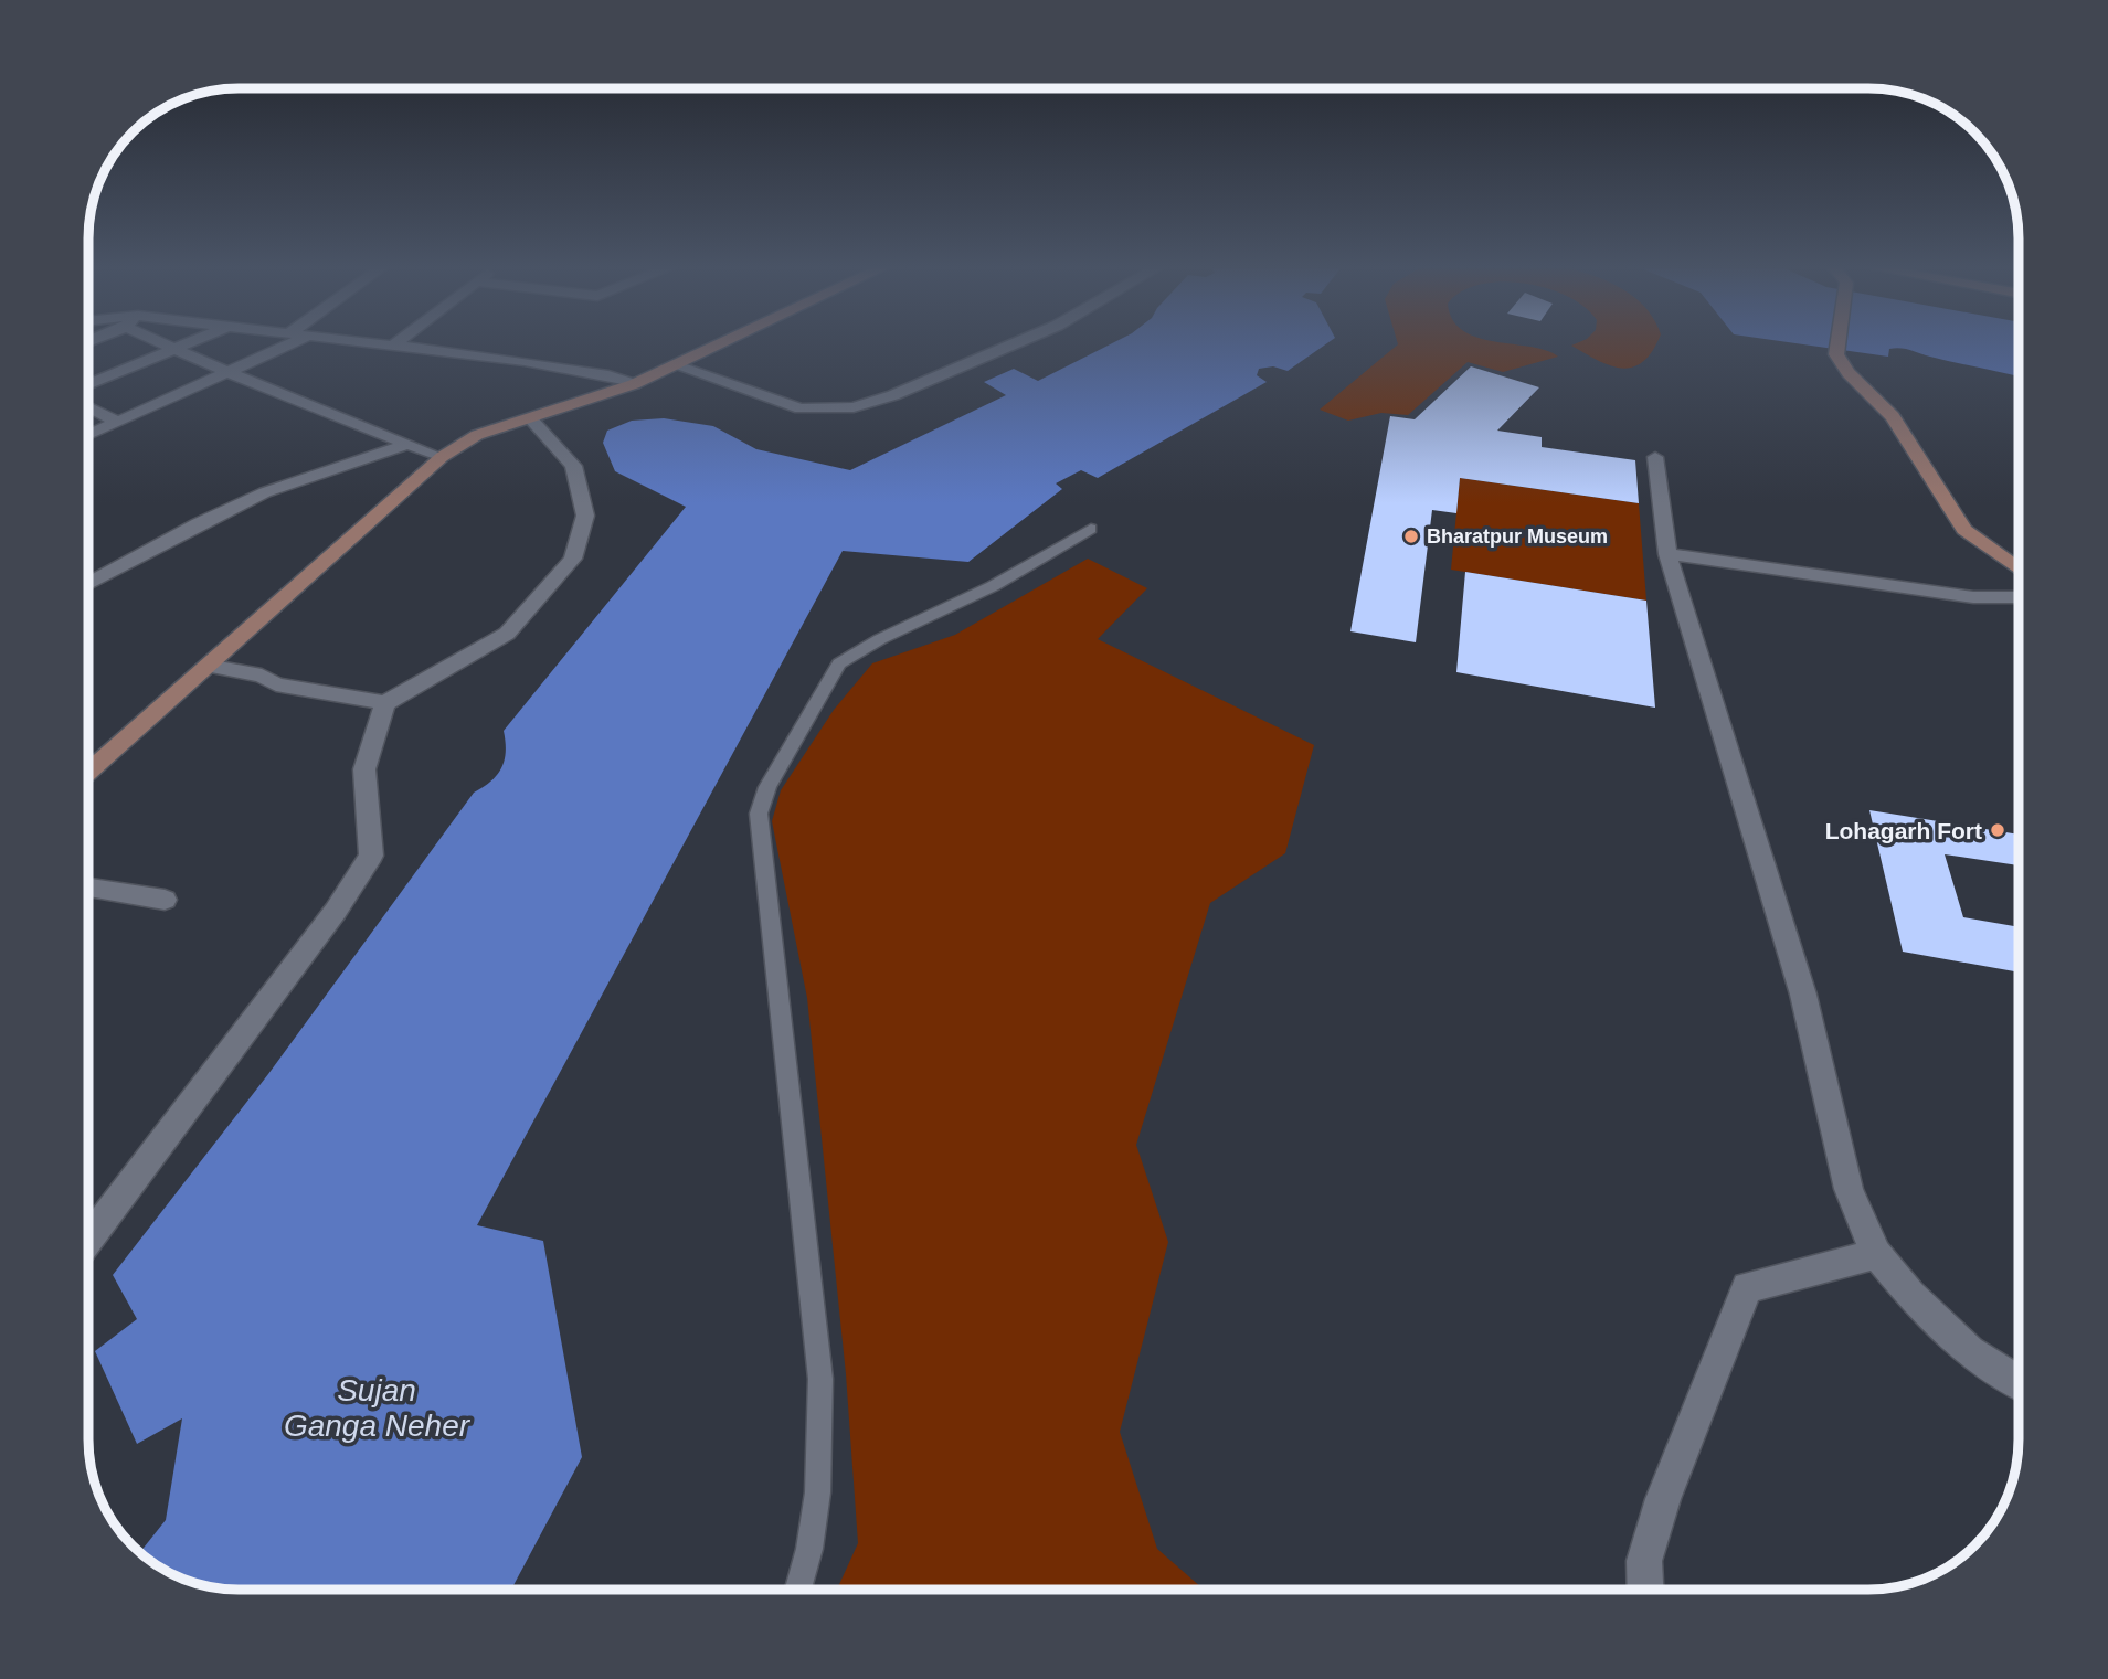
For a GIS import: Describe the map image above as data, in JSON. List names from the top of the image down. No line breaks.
{"water":["Sujan Ganga Neher"],"places":["Bharatpur Museum","Lohagarh Fort"]}
